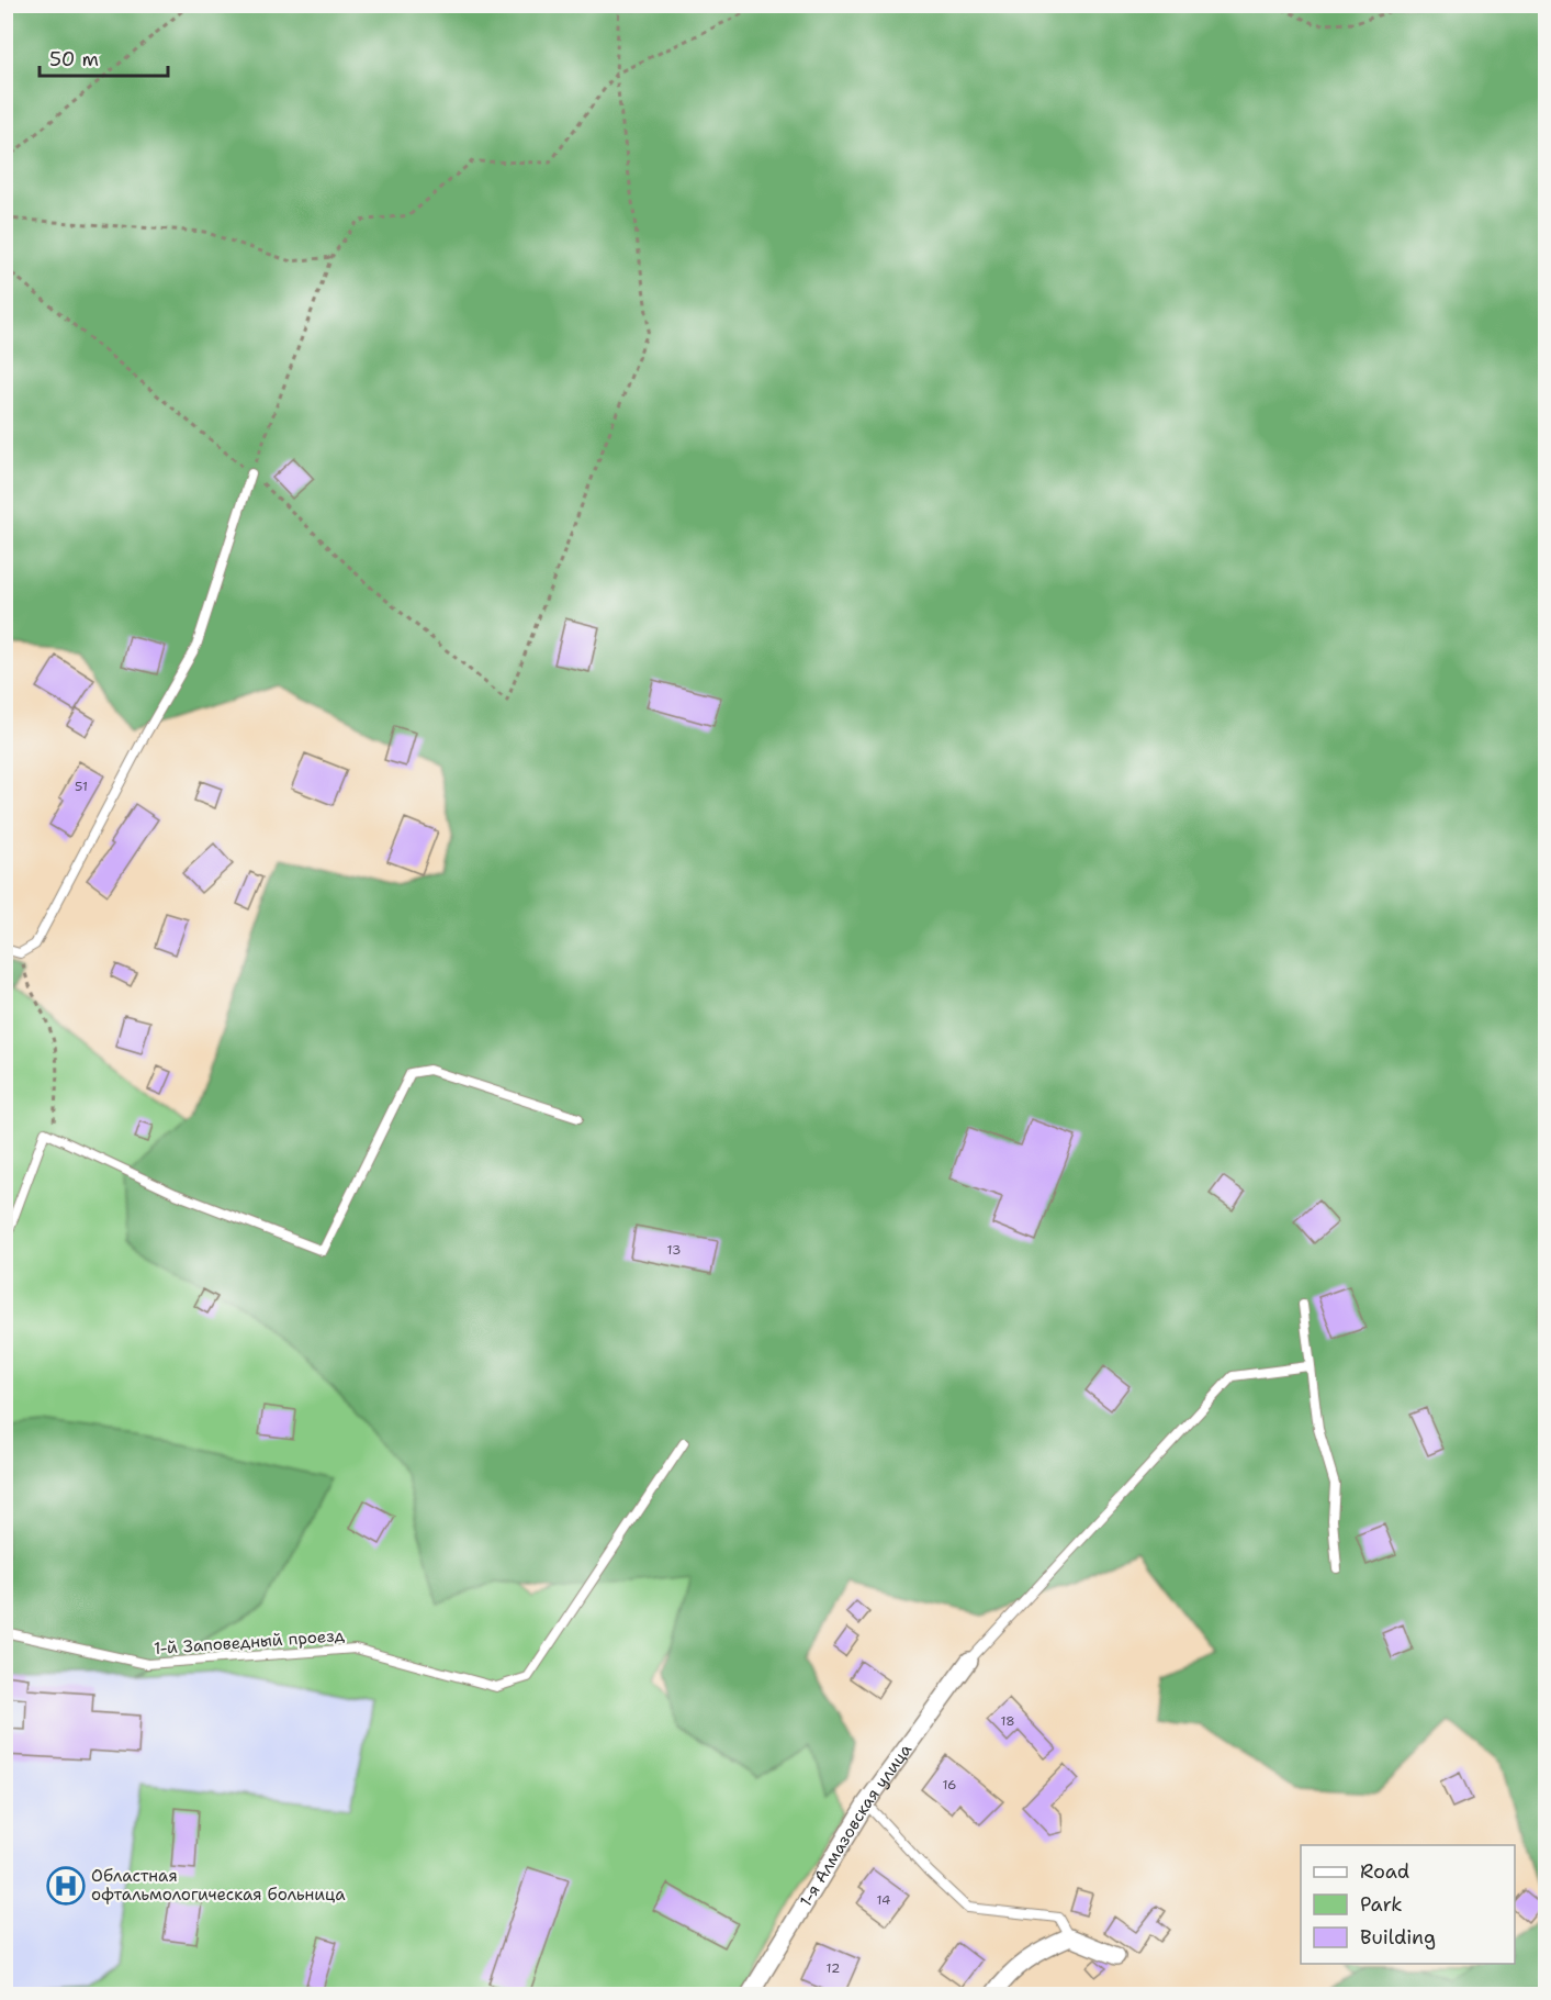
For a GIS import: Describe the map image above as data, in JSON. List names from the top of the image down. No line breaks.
{"streets":{"street":["1-я Алмазовская улица"],"lane":["1-й Заповедный проезд"]},"places":{"hospital":["Областная офтальмологическая больница"]},"house_numbers":["51","13","18","16","14","12"],"legend":["Road","Park","Building"],"scale_bar":"50 m"}
